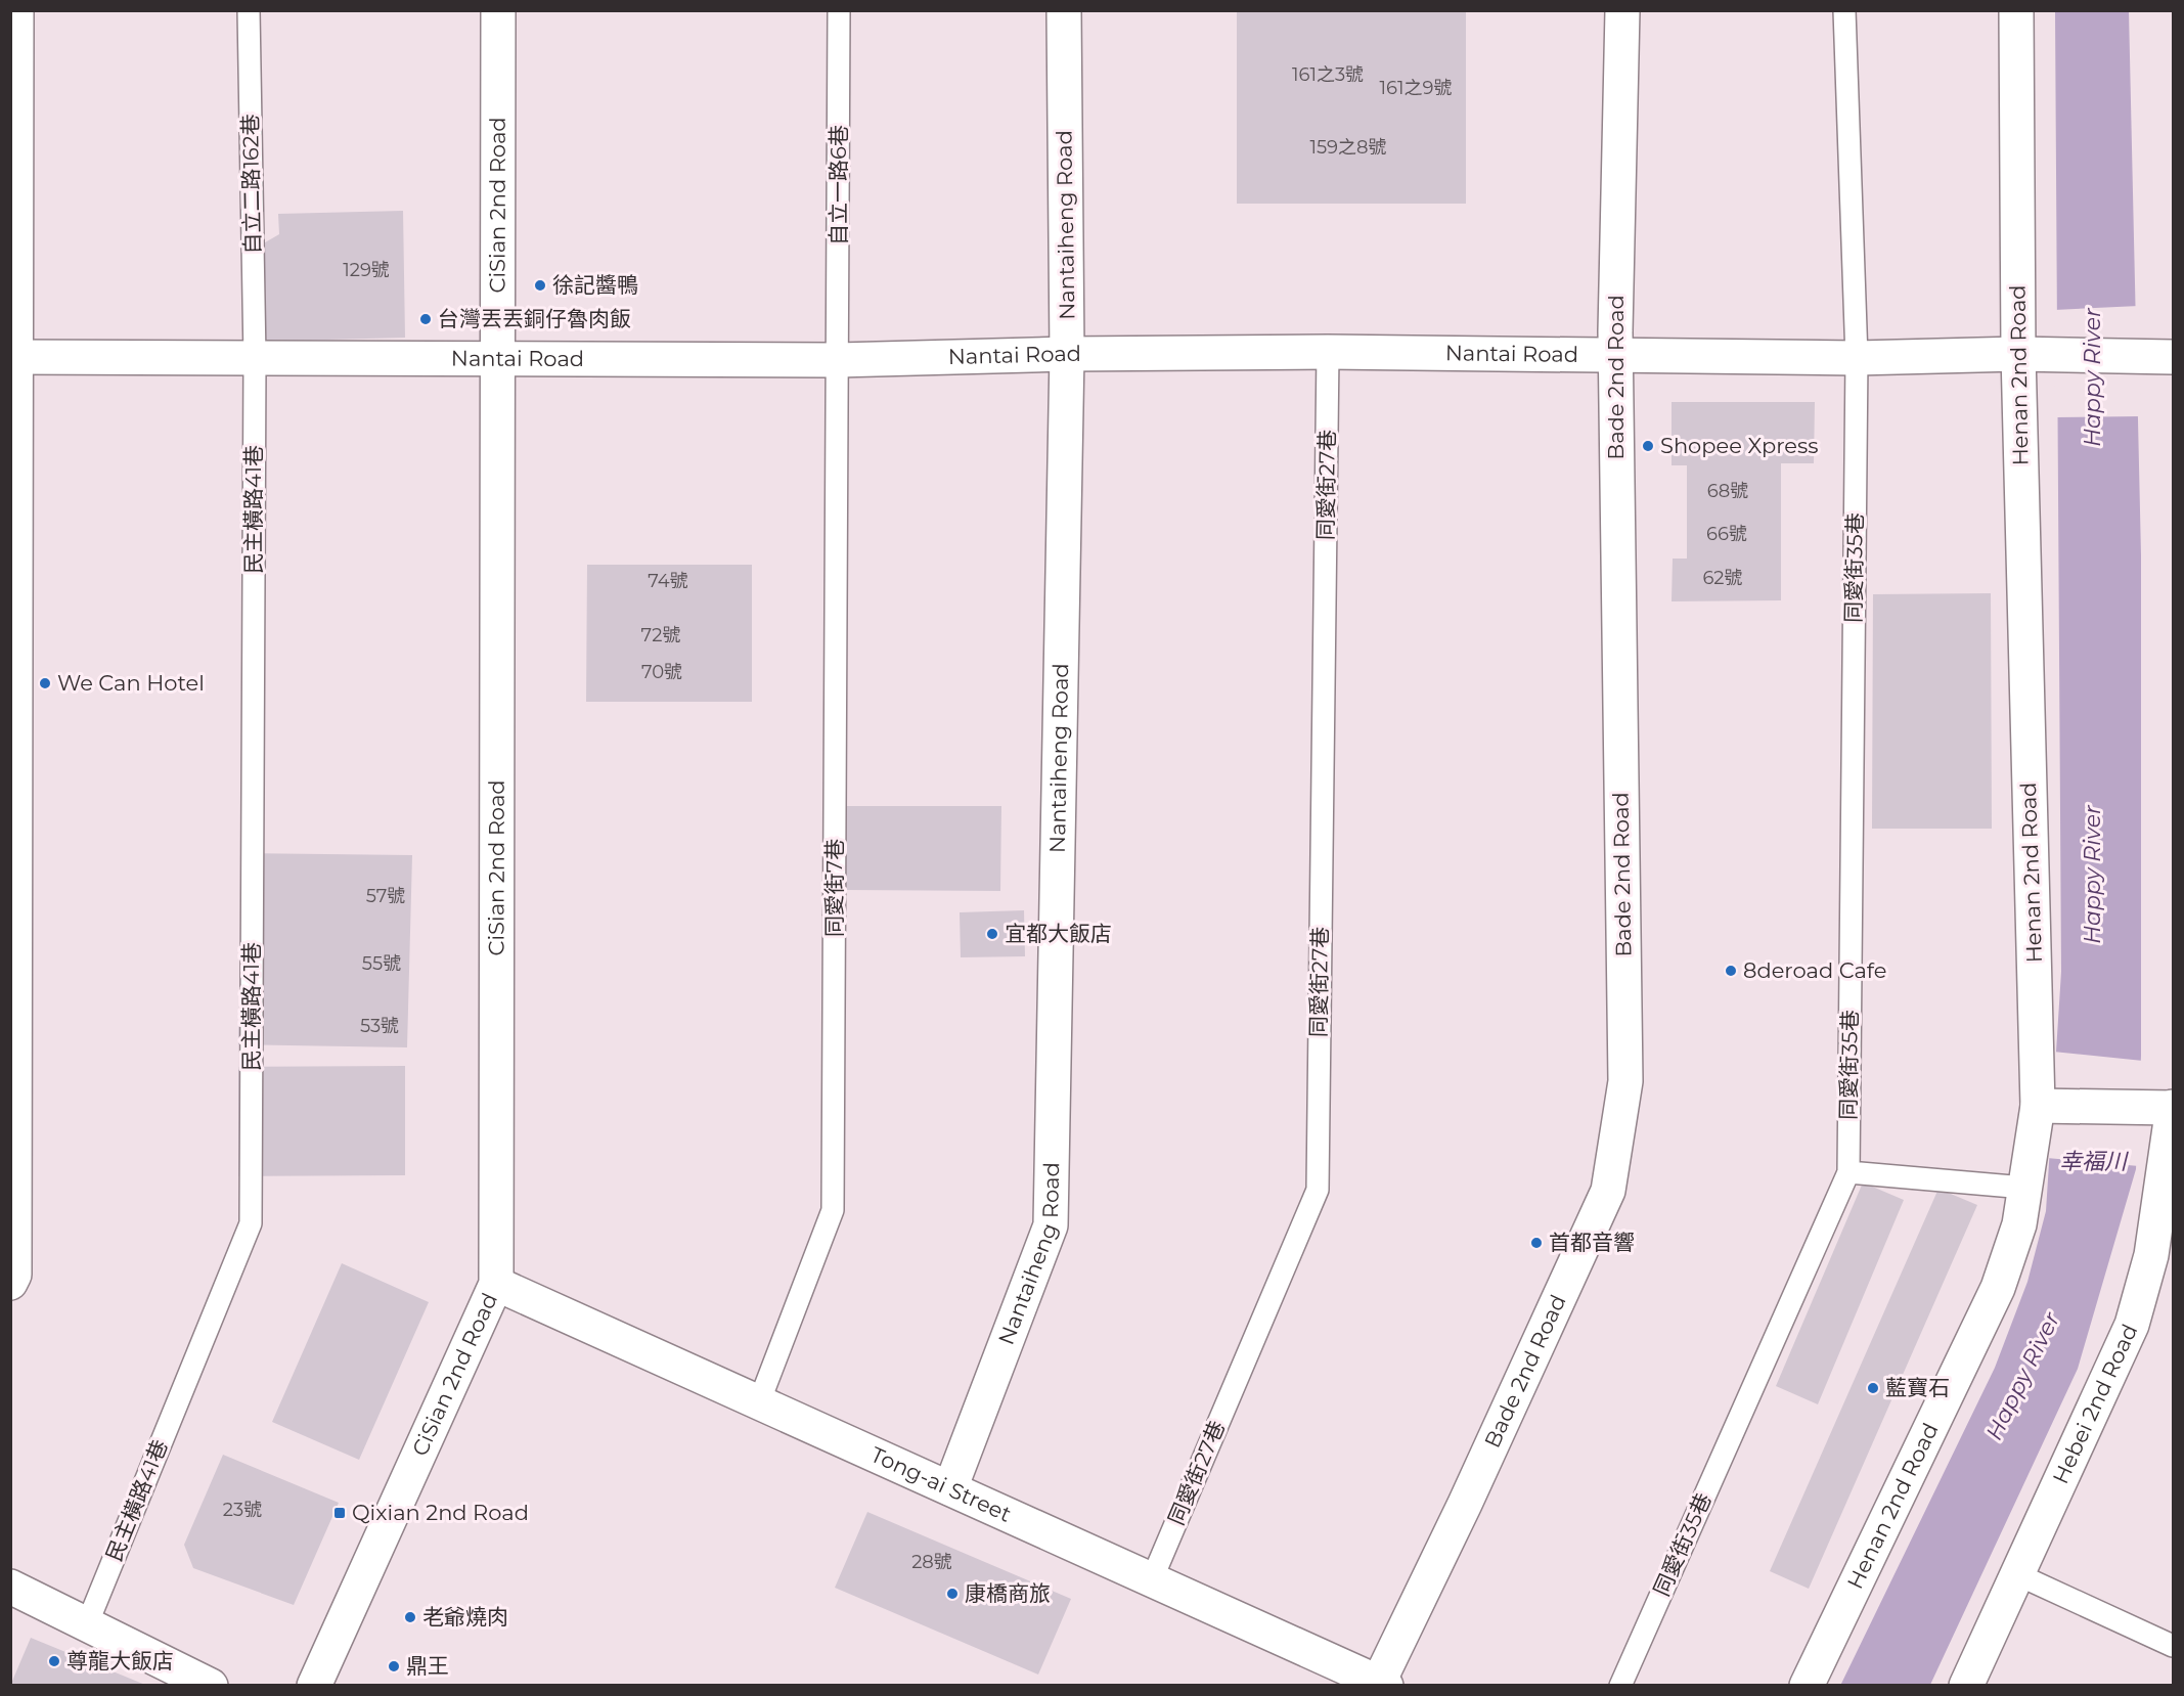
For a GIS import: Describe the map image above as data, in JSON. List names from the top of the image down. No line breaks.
{"streets":{"street":["CiSian 2nd Road","Nantaiheng Road","Nantai Road","Henan 2nd Road","Bade 2nd Road","Hebei 2nd Road","Tong-ai Street"],"lane":["自立二路162巷","自立一路6巷","同愛街27巷","民主橫路41巷","同愛街35巷","同愛街7巷"]},"crossings":[["自立二路162巷","Nantai Road"],["自立二路162巷","民主橫路41巷"],["自立一路6巷","Nantai Road"],["自立一路6巷","同愛街7巷"],["CiSian 2nd Road","Nantai Road"],["CiSian 2nd Road","Tong-ai Street"],["Nantaiheng Road","Nantai Road"],["Nantaiheng Road","Tong-ai Street"],["Nantai Road","Henan 2nd Road"],["Nantai Road","Bade 2nd Road"],["Nantai Road","同愛街27巷"],["Nantai Road","民主橫路41巷"],["Nantai Road","同愛街35巷"],["Nantai Road","同愛街7巷"],["Bade 2nd Road","Tong-ai Street"],["同愛街27巷","Tong-ai Street"],["同愛街7巷","Tong-ai Street"]],"water":["Happy River","幸福川"],"places":{"other":["徐記醬鴨","台灣丟丟銅仔魯肉飯","Shopee Xpress","We Can Hotel","宜都大飯店","8deroad Cafe","首都音響","藍寶石","康橋商旅","老爺燒肉","尊龍大飯店","鼎王"],"transit":["Qixian 2nd Road"]},"house_numbers":["161之3號","161之9號","159之8號","129號","68號","66號","62號","74號","72號","70號","57號","55號","53號","23號","28號"]}
